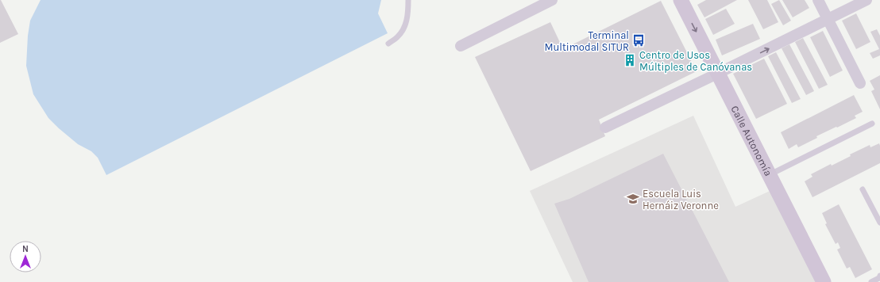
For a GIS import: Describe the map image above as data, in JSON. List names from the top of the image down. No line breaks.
{"streets":{"main road":["Calle Autonomía"]},"places":{"bus stop":["Terminal Multimodal SITUR"],"building":["Centro de Usos Múltiples de Canóvanas"],"school or university":["Escuela Luis Hernáiz Veronne"]},"north":"top"}
